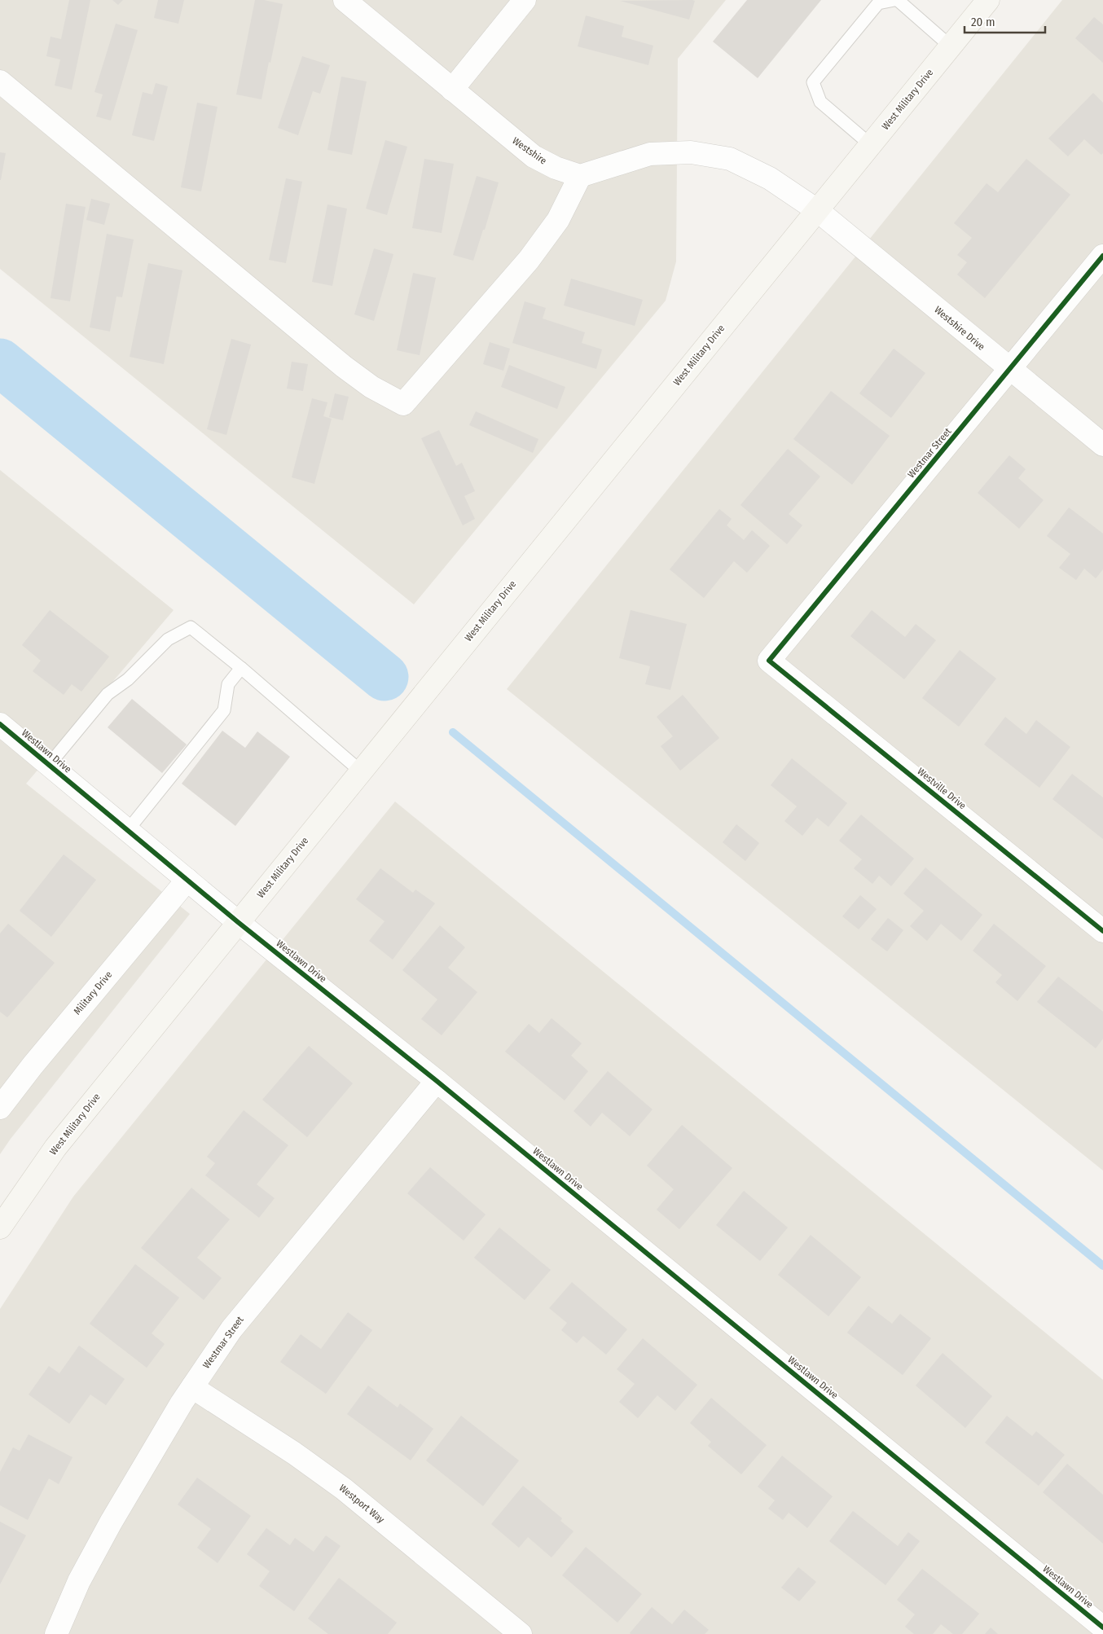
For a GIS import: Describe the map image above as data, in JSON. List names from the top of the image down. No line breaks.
{"streets":{"main road":["West Military Drive"],"street":["Westshire","Westshire Drive","Westmar Street","Westlawn Drive","Westville Drive","Military Drive","Westport Way"]},"crossings":[["West Military Drive","Westshire Drive"],["West Military Drive","Westlawn Drive"],["Westshire Drive","Westmar Street"],["Westmar Street","Westlawn Drive"],["Westmar Street","Westville Drive"],["Westmar Street","Westport Way"],["Westlawn Drive","Military Drive"]],"scale_bar":"20 m"}
